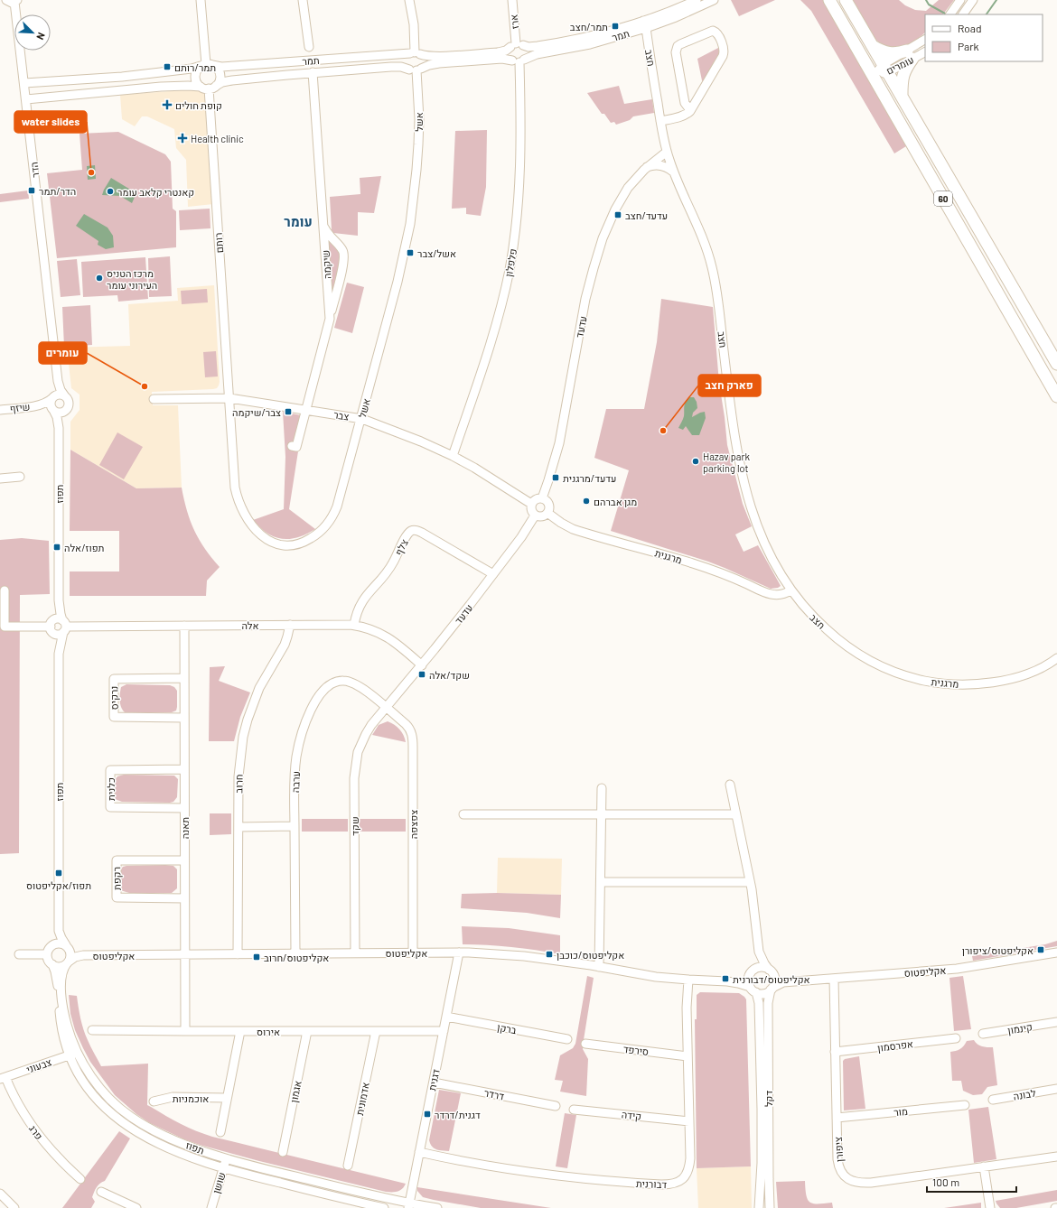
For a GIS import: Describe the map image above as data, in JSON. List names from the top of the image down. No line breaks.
{"streets":{"highway":["60"],"street":["ארז","תמר","חצב","עומרים","אשל","הדר","רותם","פלפלון","שיקמה","עדעד","שיזף","צבר","תפוז","צלף","מרגנית","אלה","נרקיס","ערבה","חרוב","כלנית","צפצפה","שקד","תאנה","רקפת","אקליפטוס","ברקן","קינמון","אירוס","אפרסמון","סירפד","צבעוני","דגנית","אגמון","דרדר","לבונה","אוכמניות","אדמונית","דקל","מור","קידה","פרג","ציפורן","שושן","דבורנית"]},"crossings":[["ארז","תמר"],["תמר","חצב"],["תמר","אשל"],["תמר","הדר"],["תמר","רותם"],["תמר","פלפלון"],["תמר","שיקמה"],["חצב","עדעד"],["חצב","מרגנית"],["עומרים","60"],["אשל","רותם"],["אשל","צבר"],["הדר","שיזף"],["הדר","תפוז"],["רותם","צבר"],["פלפלון","צבר"],["שיקמה","צבר"],["עדעד","צבר"],["עדעד","צלף"],["עדעד","מרגנית"],["עדעד","אלה"],["עדעד","ערבה"],["עדעד","צפצפה"],["עדעד","שקד"],["שיזף","תפוז"],["צבר","מרגנית"],["תפוז","אלה"],["תפוז","אקליפטוס"],["תפוז","צבעוני"],["תפוז","דגנית"],["תפוז","שושן"],["צלף","אלה"],["אלה","חרוב"],["אלה","תאנה"],["נרקיס","תאנה"],["ערבה","צפצפה"],["ערבה","שקד"],["ערבה","אקליפטוס"],["חרוב","אקליפטוס"],["כלנית","תאנה"],["צפצפה","שקד"],["צפצפה","אקליפטוס"],["שקד","אקליפטוס"],["תאנה","רקפת"],["תאנה","אקליפטוס"],["תאנה","אירוס"],["אקליפטוס","דגנית"],["אקליפטוס","דקל"],["אקליפטוס","ציפורן"],["אקליפטוס","דבורנית"],["ברקן","דגנית"],["אירוס","דגנית"],["אירוס","אגמון"],["אירוס","אדמונית"],["אפרסמון","ציפורן"],["סירפד","דבורנית"],["צבעוני","פרג"],["דגנית","דרדר"],["דגנית","דבורנית"],["מור","ציפורן"],["קידה","דבורנית"]],"districts":["עומר"],"places":{"transit":["תמר/חצב","תמר/רותם","הדר/תמר","עדעד/חצב","אשל/צבר","צבר/שיקמה","עדעד/מרגנית","תפוז/אלה","שקד/אלה","תפוז/אקליפטוס","אקליפטוס/ציפורן","אקליפטוס/כוכבן","אקליפטוס/חרוב","אקליפטוס/דבורנית","דגנית/דרדר"],"health":["קופת חולים","Health clinic"],"other":["water slides","קאנטרי קלאב עומר","מרכז הטניס העירוני עומר","עומרים","פארק חצב","Hazav park parking lot","מגן אברהם"]},"legend":["Road","Park"],"scale_bar":"100 m","north":"bottom right"}
